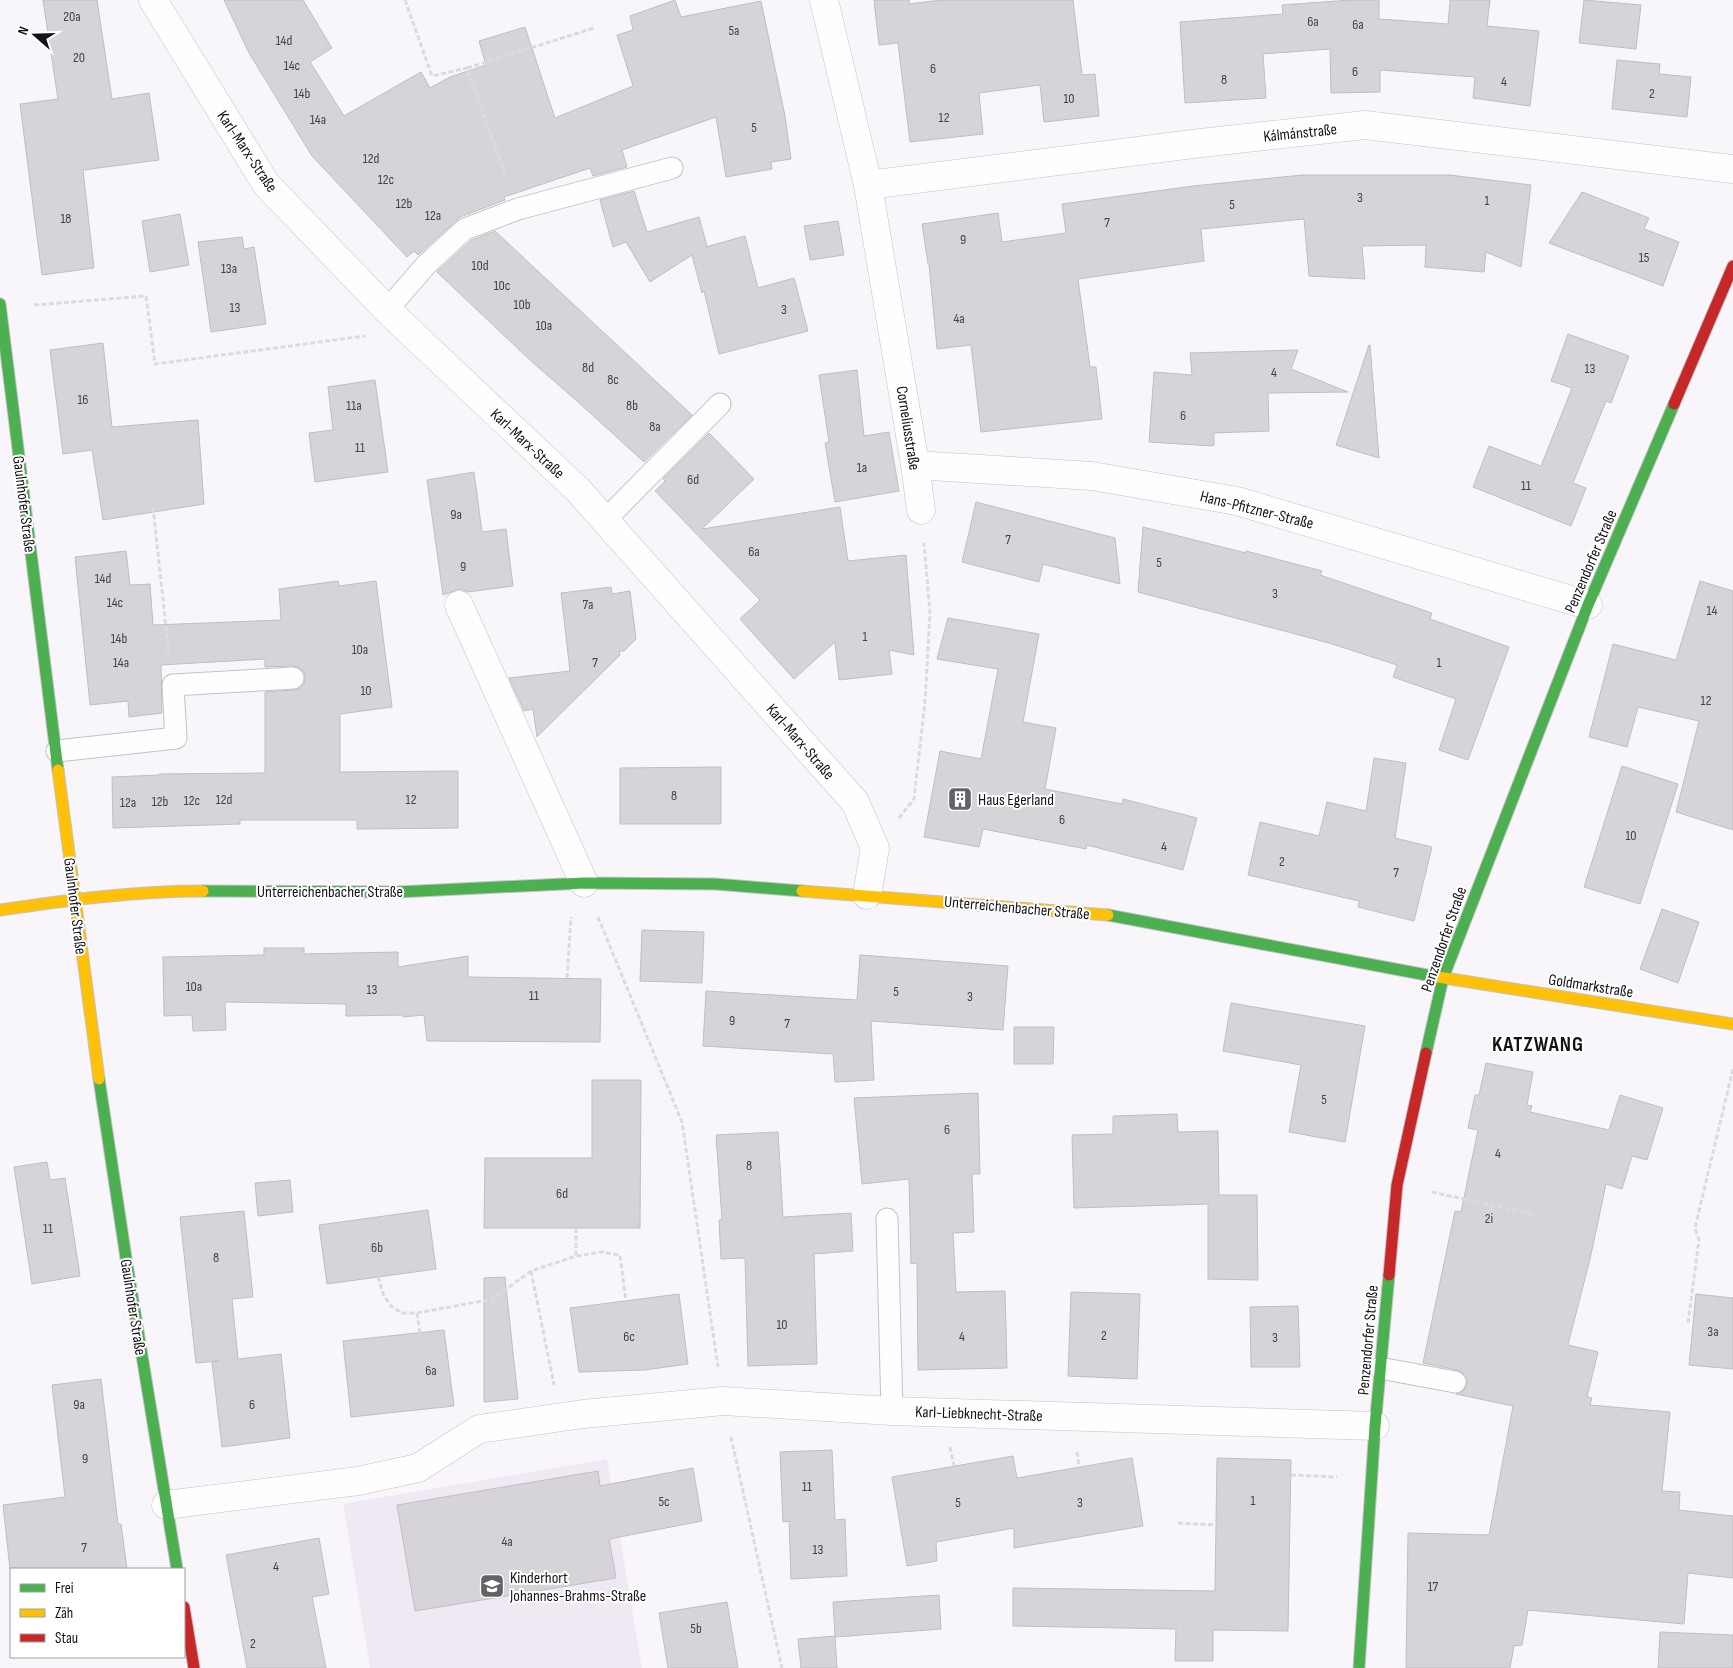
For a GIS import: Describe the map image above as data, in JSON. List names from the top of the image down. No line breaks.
{"streets":{"street":["Kálmánstraße","Karl-Marx-Straße","Corneliusstraße","Gaulnhofer Straße","Hans-Pfitzner-Straße","Penzendorfer Straße","Unterreichenbacher Straße","Goldmarkstraße","Karl-Liebknecht-Straße"]},"crossings":[["Kálmánstraße","Corneliusstraße"],["Corneliusstraße","Hans-Pfitzner-Straße"],["Gaulnhofer Straße","Unterreichenbacher Straße"],["Hans-Pfitzner-Straße","Penzendorfer Straße"],["Penzendorfer Straße","Unterreichenbacher Straße"],["Penzendorfer Straße","Goldmarkstraße"],["Penzendorfer Straße","Karl-Liebknecht-Straße"],["Unterreichenbacher Straße","Goldmarkstraße"]],"districts":["KATZWANG"],"places":{"building":["Haus Egerland"],"school or university":["Kinderhort Johannes-Brahms-Straße"]},"house_numbers":["20a","6a","6a","5a","14d","20","14c","6","6","8","4","14b","2","10","12","14a","5","12d","12c","3","1","12b","5","12a","18","7","9","15","10d","13a","10c","10b","13","3","4a","10a","8d","13","4","8c","16","11a","8b","6","8a","11","1a","6d","11","9a","7","6a","5","9","14d","3","14c","7a","14","1","14b","10a","14a","7","1","10","12","8","12d","12","12c","12b","12a","6","10","4","2","7","10a","13","5","11","3","9","7","5","6","4","8","6d","2i","11","6b","8","10","3a","2","6c","4","3","6a","9a","6","9","11","1","5c","5","3","4a","7","13","4","17","5b","2"],"legend":["Frei","Zäh","Stau"],"north":"left"}
